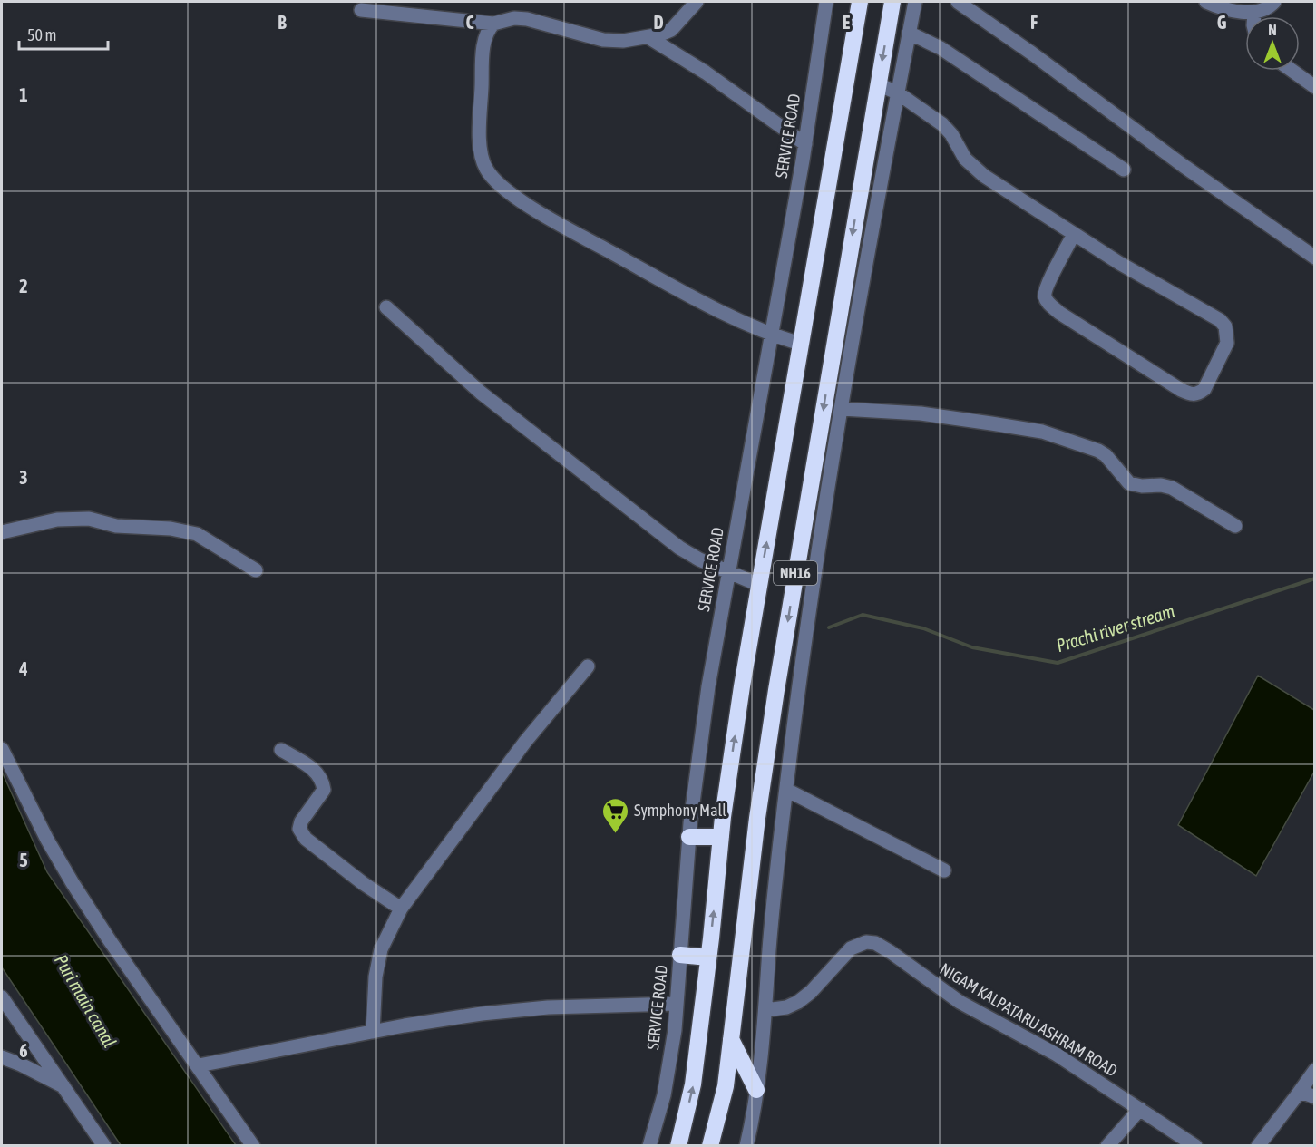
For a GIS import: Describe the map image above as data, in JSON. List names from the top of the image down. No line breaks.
{"streets":{"highway":["NH16"],"street":["SERVICE ROAD","NIGAM KALPATARU ASHRAM ROAD"]},"water":["Prachi river stream","Puri main canal"],"places":{"supermarket":["Symphony Mall"]},"scale_bar":"50 m","north":"top","grid":{"columns":["B","C","D","E","F","G"],"rows":["1","2","3","4","5","6"]}}
